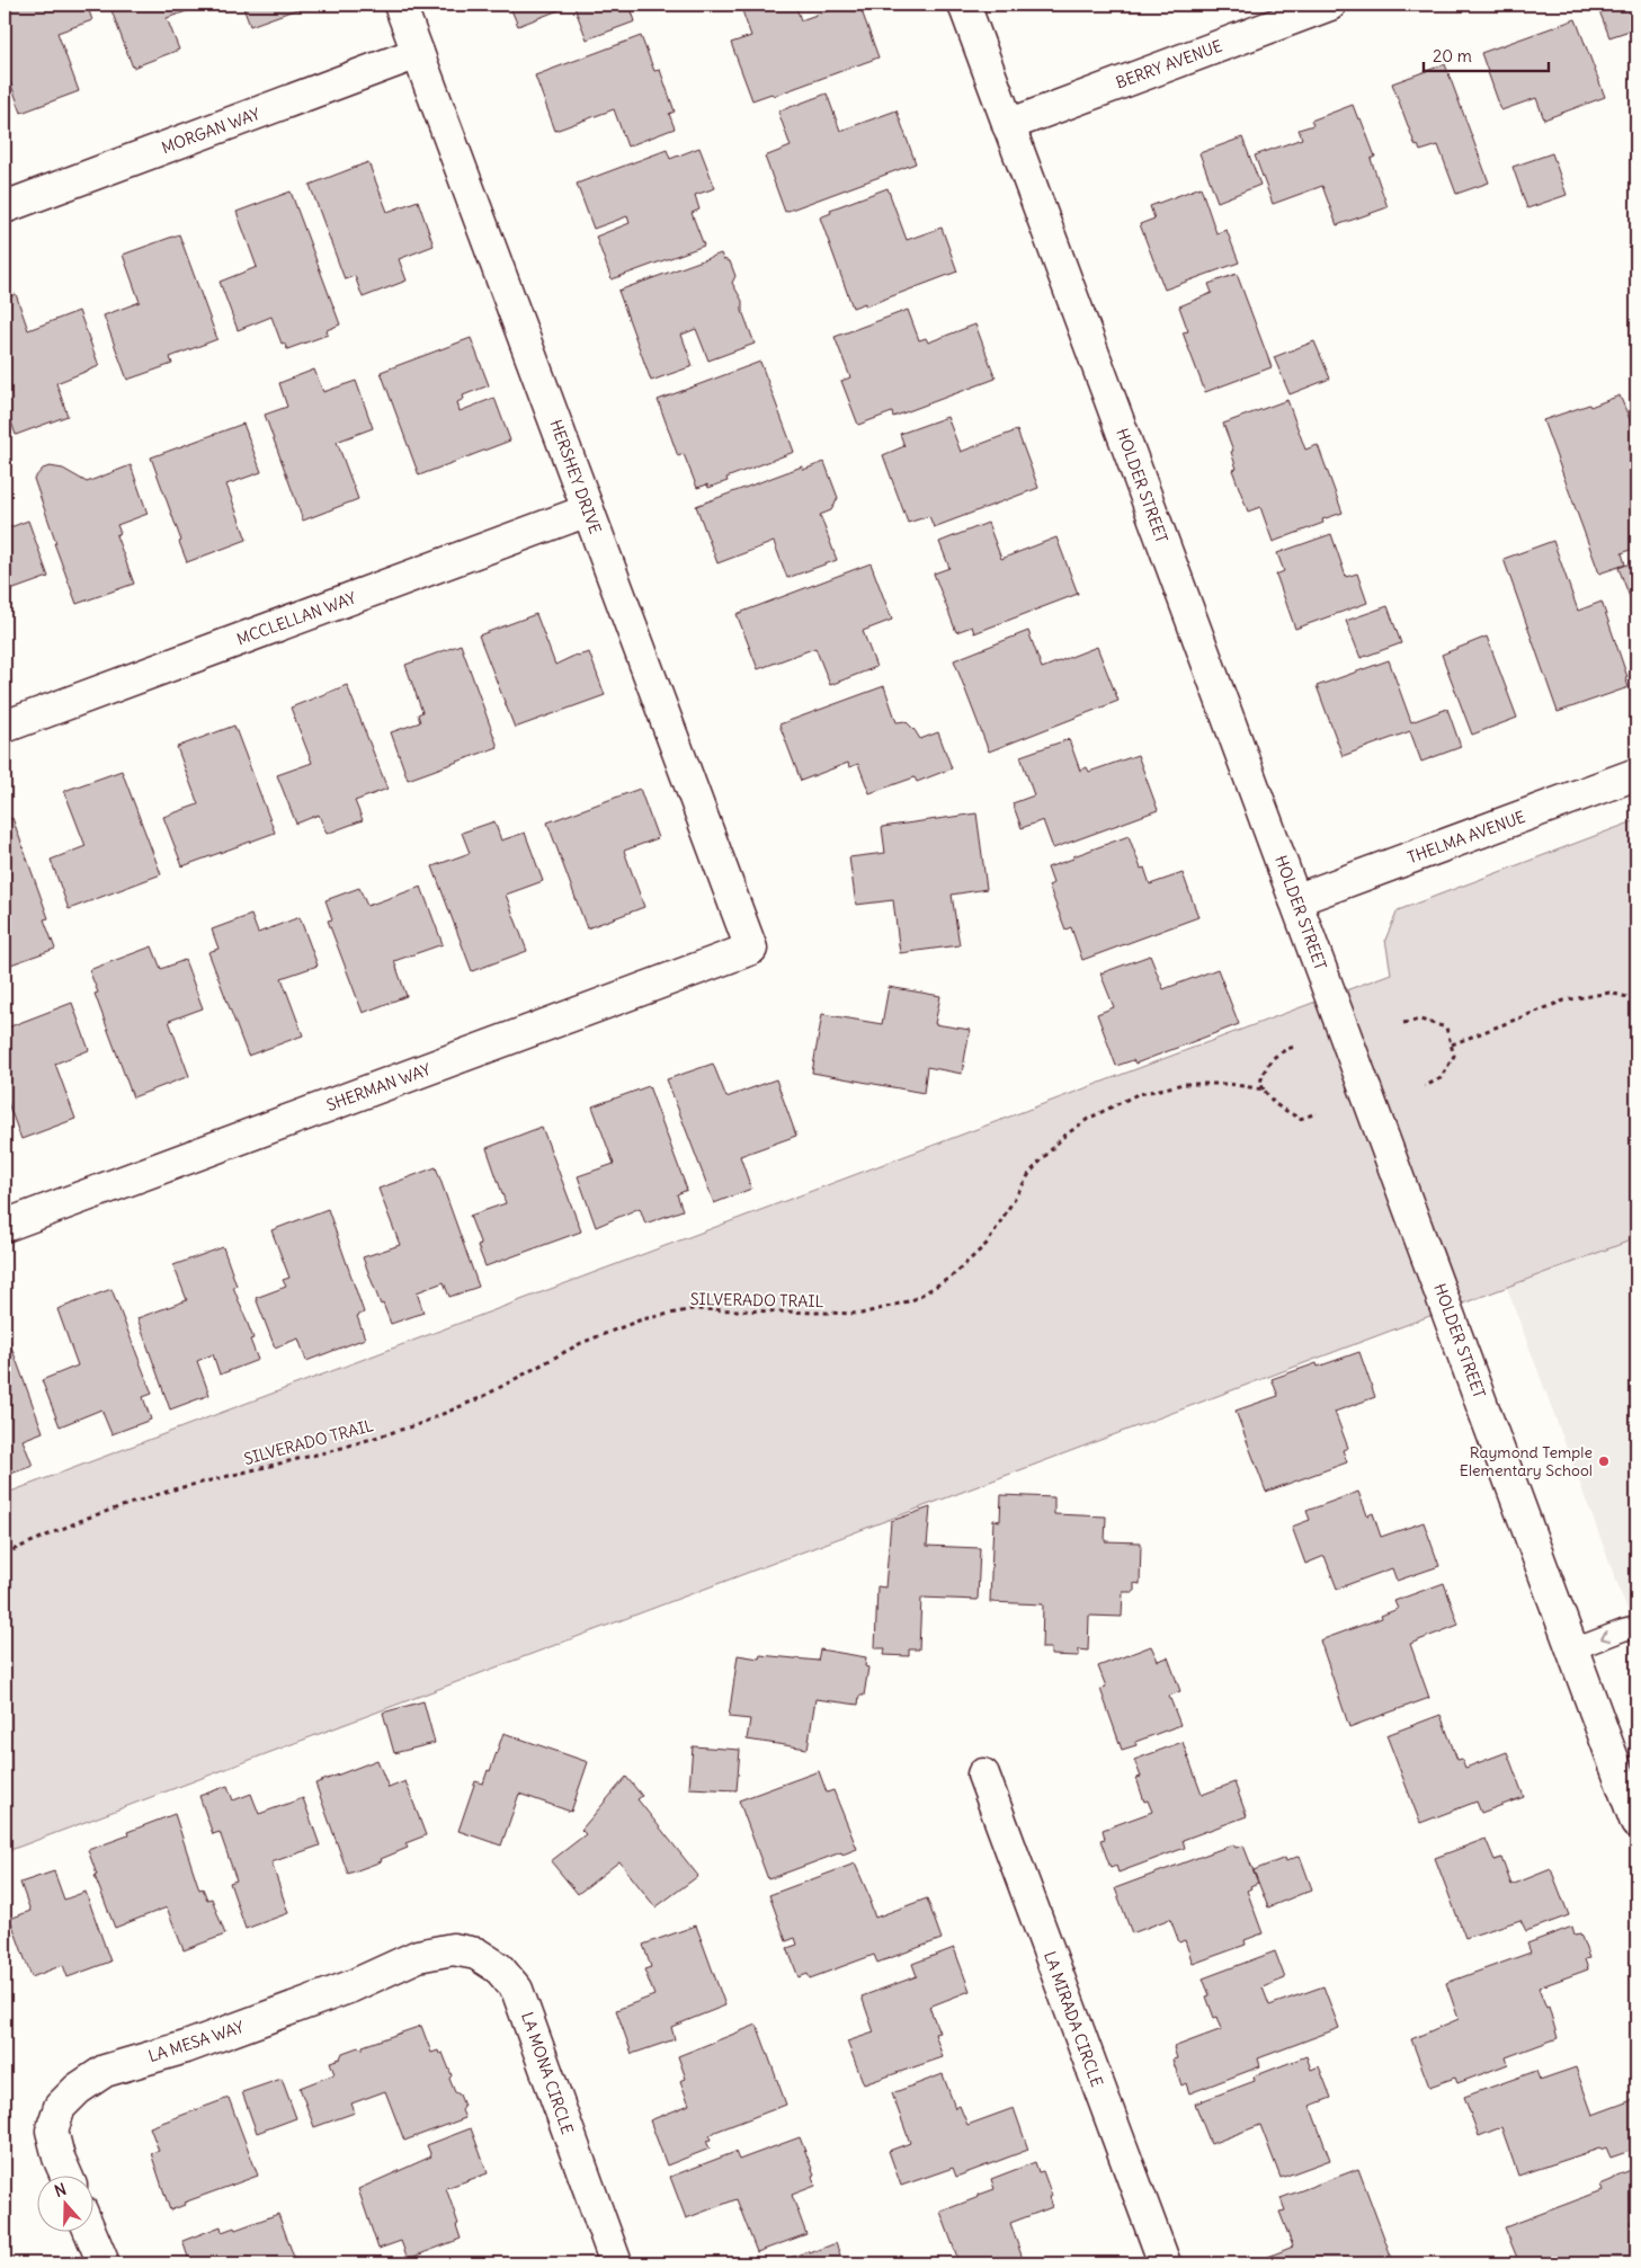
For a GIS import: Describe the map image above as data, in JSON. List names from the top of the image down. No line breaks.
{"streets":{"street":["BERRY AVENUE","MORGAN WAY","HERSHEY DRIVE","HOLDER STREET","MCCLELLAN WAY","THELMA AVENUE","SHERMAN WAY","LA MIRADA CIRCLE","LA MESA WAY","LA MONA CIRCLE"],"path":["SILVERADO TRAIL"]},"crossings":[["BERRY AVENUE","HOLDER STREET"],["MORGAN WAY","HERSHEY DRIVE"],["HERSHEY DRIVE","MCCLELLAN WAY"],["HERSHEY DRIVE","SHERMAN WAY"],["HOLDER STREET","THELMA AVENUE"],["LA MESA WAY","LA MONA CIRCLE"]],"places":["Raymond Temple Elementary School"],"scale_bar":"20 m","north":"top"}
